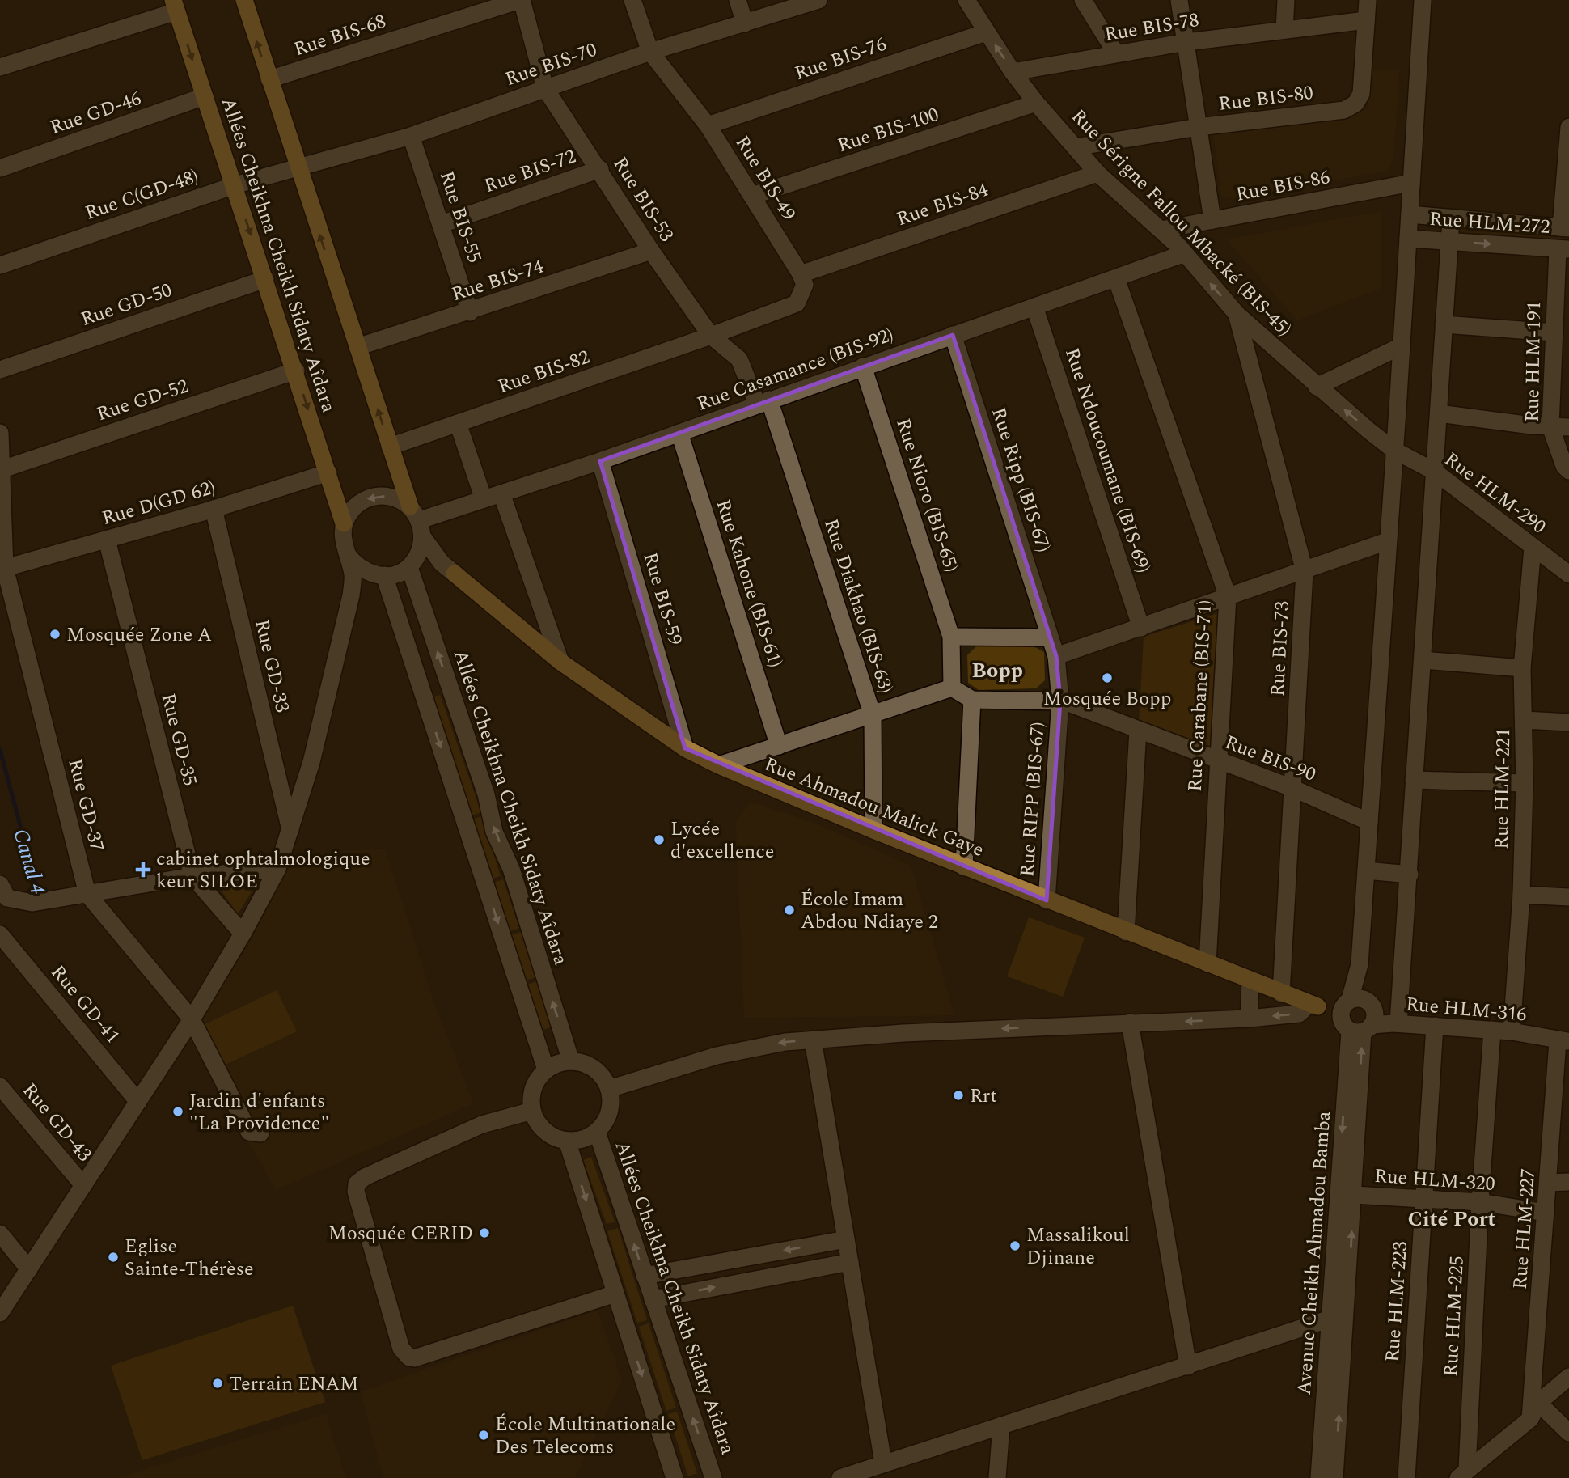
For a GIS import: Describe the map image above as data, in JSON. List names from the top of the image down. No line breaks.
{"streets":{"main road":["Allées Cheikhna Cheikh Sidaty Aîdara","Rue Ahmadou Malick Gaye"],"street":["Rue BIS-78","Rue BIS-68","Rue BIS-76","Rue BIS-70","Rue BIS-80","Rue GD-46","Rue BIS-100","Rue BIS-72","Rue BIS-49","Rue BIS-86","Rue C(GD-48)","Rue BIS-53","Rue BIS-84","Rue BIS-55","Rue Sérigne Fallou Mbacké (BIS-45)","Rue HLM-272","Rue BIS-74","Rue GD-50","Rue HLM-191","Rue Casamance (BIS-92)","Rue BIS-82","Rue GD-52","Rue Ndoucoumane (BIS-69)","Rue Ripp (BIS-67)","Rue HLM-290","Rue Nioro (BIS-65)","Rue D(GD 62)","Rue Kahone (BIS-61)","Rue BIS-59","Rue Diakhao (BIS-63)","Rue BIS-73","Rue GD-33","Rue Carabane (BIS-71)","Rue GD-35","Rue BIS-90","Rue HLM-221","Rue RIPP (BIS-67)","Rue GD-37","Rue GD-41","Rue HLM-316","Rue GD-43","Rue HLM-320","Rue HLM-227","Avenue Cheikh Ahmadou Bamba","Rue HLM-223","Rue HLM-225"]},"crossings":[["Rue BIS-78","Rue BIS-80"],["Rue BIS-78","Rue Sérigne Fallou Mbacké (BIS-45)"],["Rue BIS-68","Rue BIS-53"],["Rue BIS-76","Rue BIS-49"],["Rue BIS-76","Rue Sérigne Fallou Mbacké (BIS-45)"],["Rue BIS-70","Rue BIS-49"],["Rue BIS-70","Rue C(GD-48)"],["Rue BIS-70","Rue BIS-53"],["Rue BIS-70","Rue BIS-55"],["Rue BIS-80","Rue Sérigne Fallou Mbacké (BIS-45)"],["Rue GD-46","Allées Cheikhna Cheikh Sidaty Aîdara"],["Rue BIS-100","Rue BIS-49"],["Rue BIS-100","Rue Sérigne Fallou Mbacké (BIS-45)"],["Rue BIS-72","Rue BIS-53"],["Rue BIS-72","Rue BIS-55"],["Rue BIS-49","Rue BIS-84"],["Rue BIS-86","Rue Sérigne Fallou Mbacké (BIS-45)"],["Rue C(GD-48)","Allées Cheikhna Cheikh Sidaty Aîdara"],["Rue BIS-53","Rue BIS-74"],["Rue BIS-53","Rue Casamance (BIS-92)"],["Rue BIS-53","Rue BIS-82"],["Rue BIS-53","Rue Diakhao (BIS-63)"],["Rue BIS-84","Rue Sérigne Fallou Mbacké (BIS-45)"],["Rue BIS-55","Rue BIS-74"],["Rue Sérigne Fallou Mbacké (BIS-45)","Rue Casamance (BIS-92)"],["Rue Sérigne Fallou Mbacké (BIS-45)","Rue HLM-290"],["Rue Sérigne Fallou Mbacké (BIS-45)","Rue BIS-73"],["Rue HLM-272","Rue HLM-191"],["Allées Cheikhna Cheikh Sidaty Aîdara","Rue GD-50"],["Allées Cheikhna Cheikh Sidaty Aîdara","Rue Casamance (BIS-92)"],["Allées Cheikhna Cheikh Sidaty Aîdara","Rue GD-52"],["Allées Cheikhna Cheikh Sidaty Aîdara","Rue D(GD 62)"],["Rue Casamance (BIS-92)","Rue Ndoucoumane (BIS-69)"],["Rue Casamance (BIS-92)","Rue Ripp (BIS-67)"],["Rue Casamance (BIS-92)","Rue Nioro (BIS-65)"],["Rue Casamance (BIS-92)","Rue Kahone (BIS-61)"],["Rue Casamance (BIS-92)","Rue BIS-59"],["Rue Casamance (BIS-92)","Rue Diakhao (BIS-63)"],["Rue Casamance (BIS-92)","Rue Carabane (BIS-71)"],["Rue GD-52","Rue GD-37"],["Rue Ripp (BIS-67)","Rue RIPP (BIS-67)"],["Rue HLM-290","Rue HLM-221"],["Rue D(GD 62)","Rue GD-33"],["Rue D(GD 62)","Rue GD-35"],["Rue D(GD 62)","Rue GD-37"],["Rue BIS-59","Rue Ahmadou Malick Gaye"],["Rue Diakhao (BIS-63)","Rue Ahmadou Malick Gaye"],["Rue BIS-73","Rue BIS-90"],["Rue BIS-73","Rue Ahmadou Malick Gaye"],["Rue Carabane (BIS-71)","Rue BIS-90"],["Rue Carabane (BIS-71)","Rue Ahmadou Malick Gaye"],["Rue BIS-90","Rue RIPP (BIS-67)"],["Rue HLM-221","Rue HLM-316"],["Rue RIPP (BIS-67)","Rue Ahmadou Malick Gaye"],["Rue Ahmadou Malick Gaye","Rue HLM-316"],["Rue Ahmadou Malick Gaye","Avenue Cheikh Ahmadou Bamba"],["Rue HLM-316","Rue HLM-227"],["Rue HLM-316","Avenue Cheikh Ahmadou Bamba"],["Rue HLM-316","Rue HLM-223"],["Rue HLM-316","Rue HLM-225"],["Rue HLM-320","Rue HLM-227"],["Rue HLM-320","Avenue Cheikh Ahmadou Bamba"],["Rue HLM-320","Rue HLM-223"],["Rue HLM-320","Rue HLM-225"]],"one_way":["Rue Sérigne Fallou Mbacké (BIS-45)"],"districts":["Bopp","Cité Port"],"water":["Canal 4"],"places":{"other":["Mosquée Zone A","Mosquée Bopp","Lycée d'excellence","École Imam Abdou Ndiaye 2","Rrt","Jardin d'enfants \"La Providence\"","Mosquée CERID","Massalikoul Djinane","Eglise Sainte-Thérèse","Terrain ENAM","École Multinationale Des Telecoms"],"health":["cabinet ophtalmologique keur SILOE"]}}
